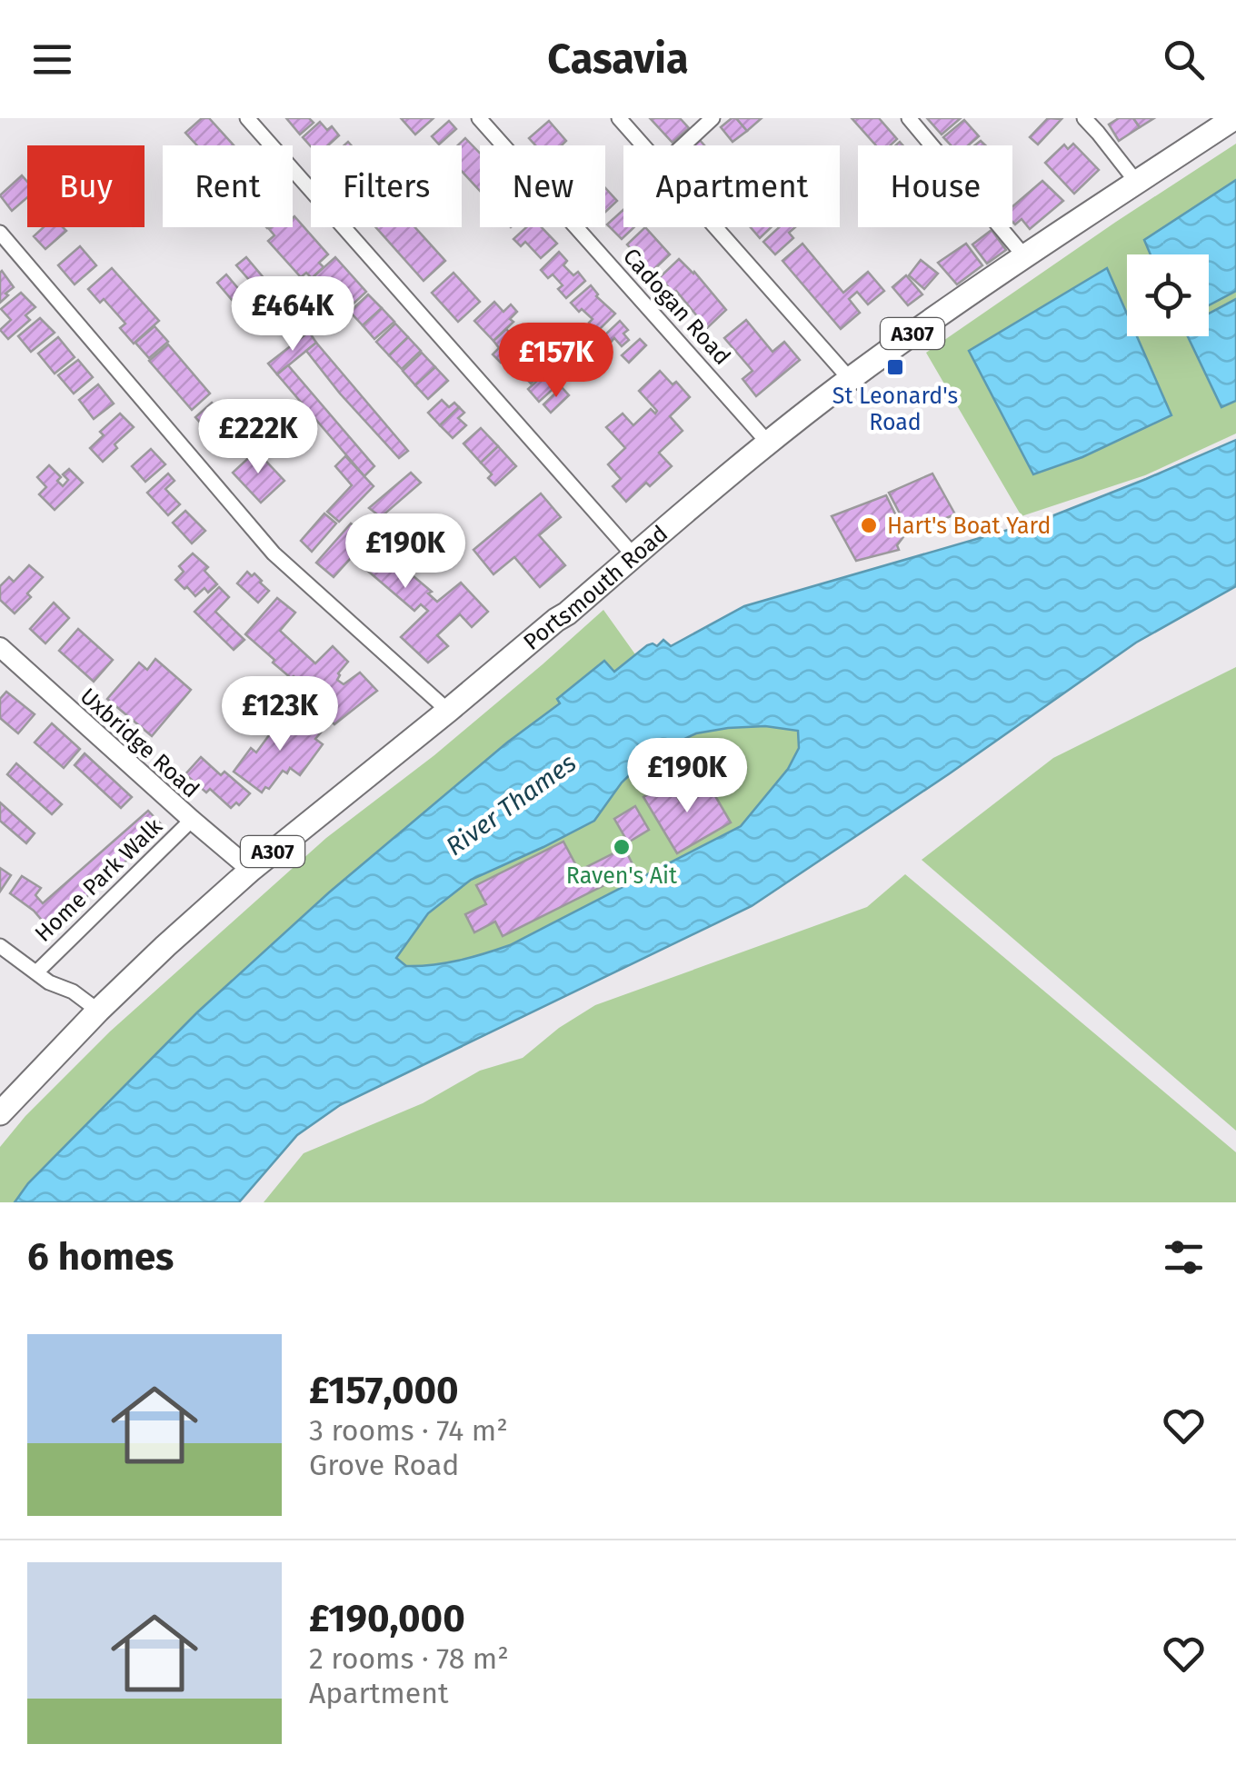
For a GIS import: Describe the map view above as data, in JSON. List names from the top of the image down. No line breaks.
{"streets":{"main road":["A307","Portsmouth Road"],"street":["Cadogan Road","Uxbridge Road","Home Park Walk"]},"crossings":[["Cadogan Road","Portsmouth Road"],["Portsmouth Road","Uxbridge Road"],["Uxbridge Road","Home Park Walk"]],"water":["River Thames"],"places":{"transit":["St Leonard's Road"],"other":["Hart's Boat Yard","Raven's Ait"]},"page":{"header":"Casavia","chip":["Buy","Rent","Filters","New","Apartment","House"],"price":["£464K","£157K","£222K","£190K","£123K","£190K"],"heading":"6 homes","list":[{"name":"£157,000","note":"3 rooms · 74 m² · Grove Road"},{"name":"£190,000","note":"2 rooms · 78 m² · Apartment"}]}}
